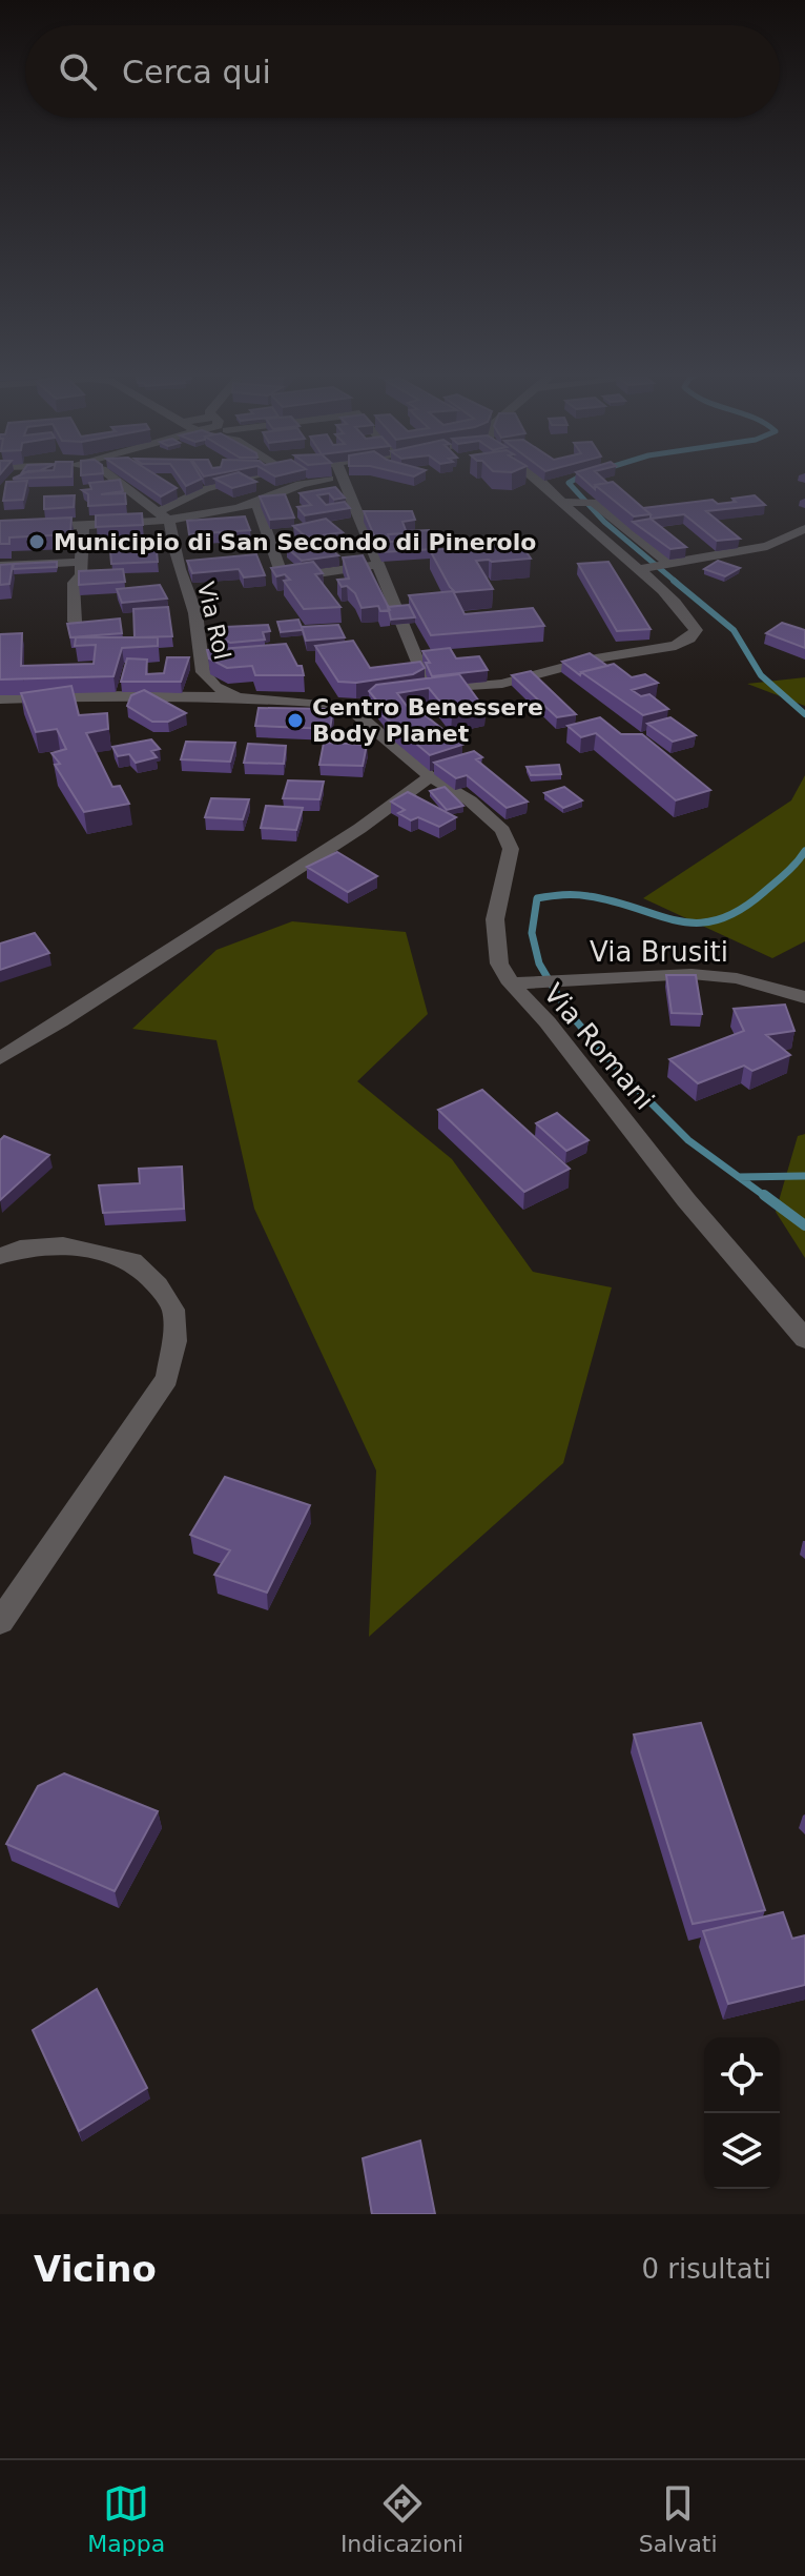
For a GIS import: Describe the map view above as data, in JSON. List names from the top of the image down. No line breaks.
{"streets":{"street":["Via Rol","Via Brusiti","Via Romani"]},"crossings":[["Via Brusiti","Via Romani"]],"places":["Municipio di San Secondo di Pinerolo","Centro Benessere Body Planet"],"page":{"search":"Cerca qui","heading":["Vicino","0 risultati"],"nav":["Mappa","Indicazioni","Salvati"]}}
